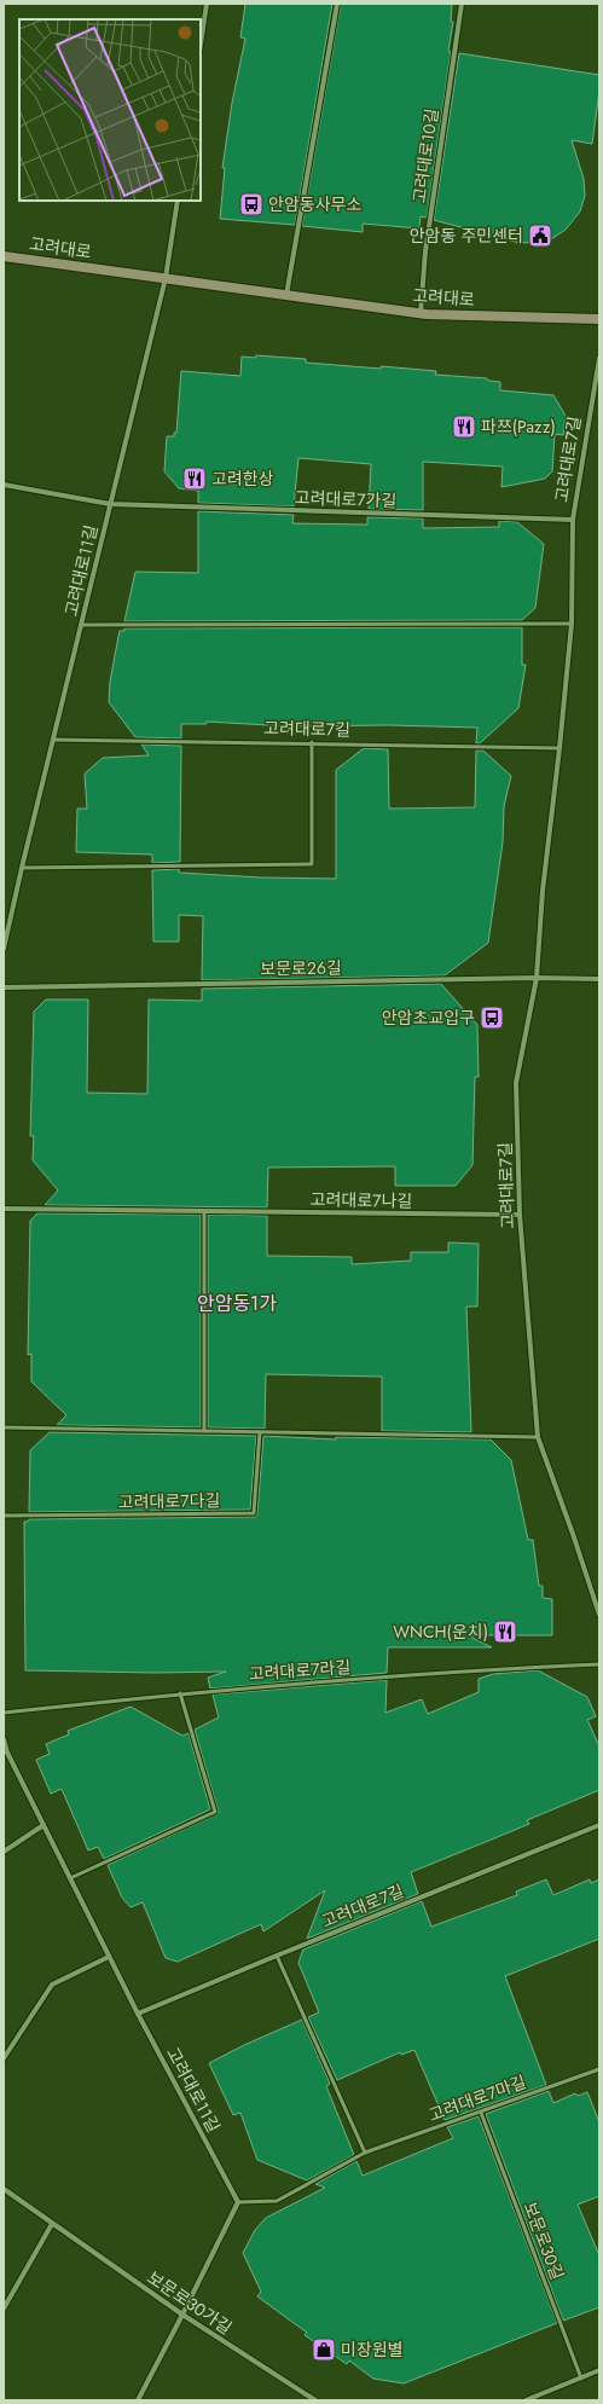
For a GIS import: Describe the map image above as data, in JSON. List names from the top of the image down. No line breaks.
{"streets":{"main road":["고려대로"],"street":["고려대로10길","고려대로7길","고려대로7가길","고려대로11길","보문로26길","고려대로7나길","보문로30가길"],"lane":["고려대로7다길","고려대로7라길","고려대로7마길","보문로30길"]},"crossings":[["고려대로10길","고려대로"],["고려대로","고려대로11길"],["고려대로7길","고려대로7가길"],["고려대로7길","고려대로11길"],["고려대로7길","보문로26길"],["고려대로7길","고려대로7나길"],["고려대로7가길","고려대로11길"],["고려대로11길","고려대로7마길"],["고려대로7마길","보문로30길"]],"districts":["안암동1가"],"places":{"bus stop":["안암동사무소","안암초교입구"],"public building":["안암동 주민센터"],"restaurant":["파쯔(Pazz)","고려한상","WNCH(운치)"],"shop":["미장원별"]}}
